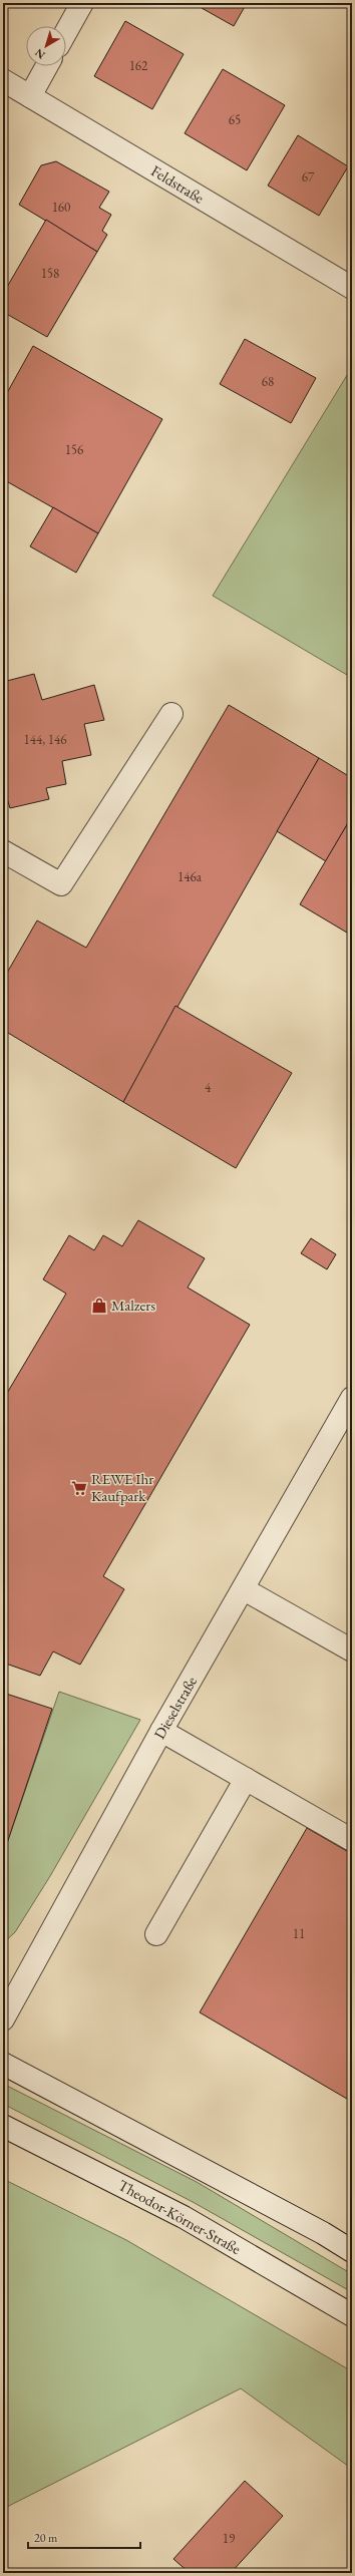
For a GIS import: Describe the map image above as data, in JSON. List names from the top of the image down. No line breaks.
{"streets":{"street":["Feldstraße","Dieselstraße","Theodor-Körner-Straße"]},"places":{"shop":["Malzers"],"supermarket":["REWE Ihr Kaufpark"]},"house_numbers":["162","65","67","160","158","68","156","144, 146","146a","4","11","19"],"scale_bar":"20 m","north":"bottom left"}
